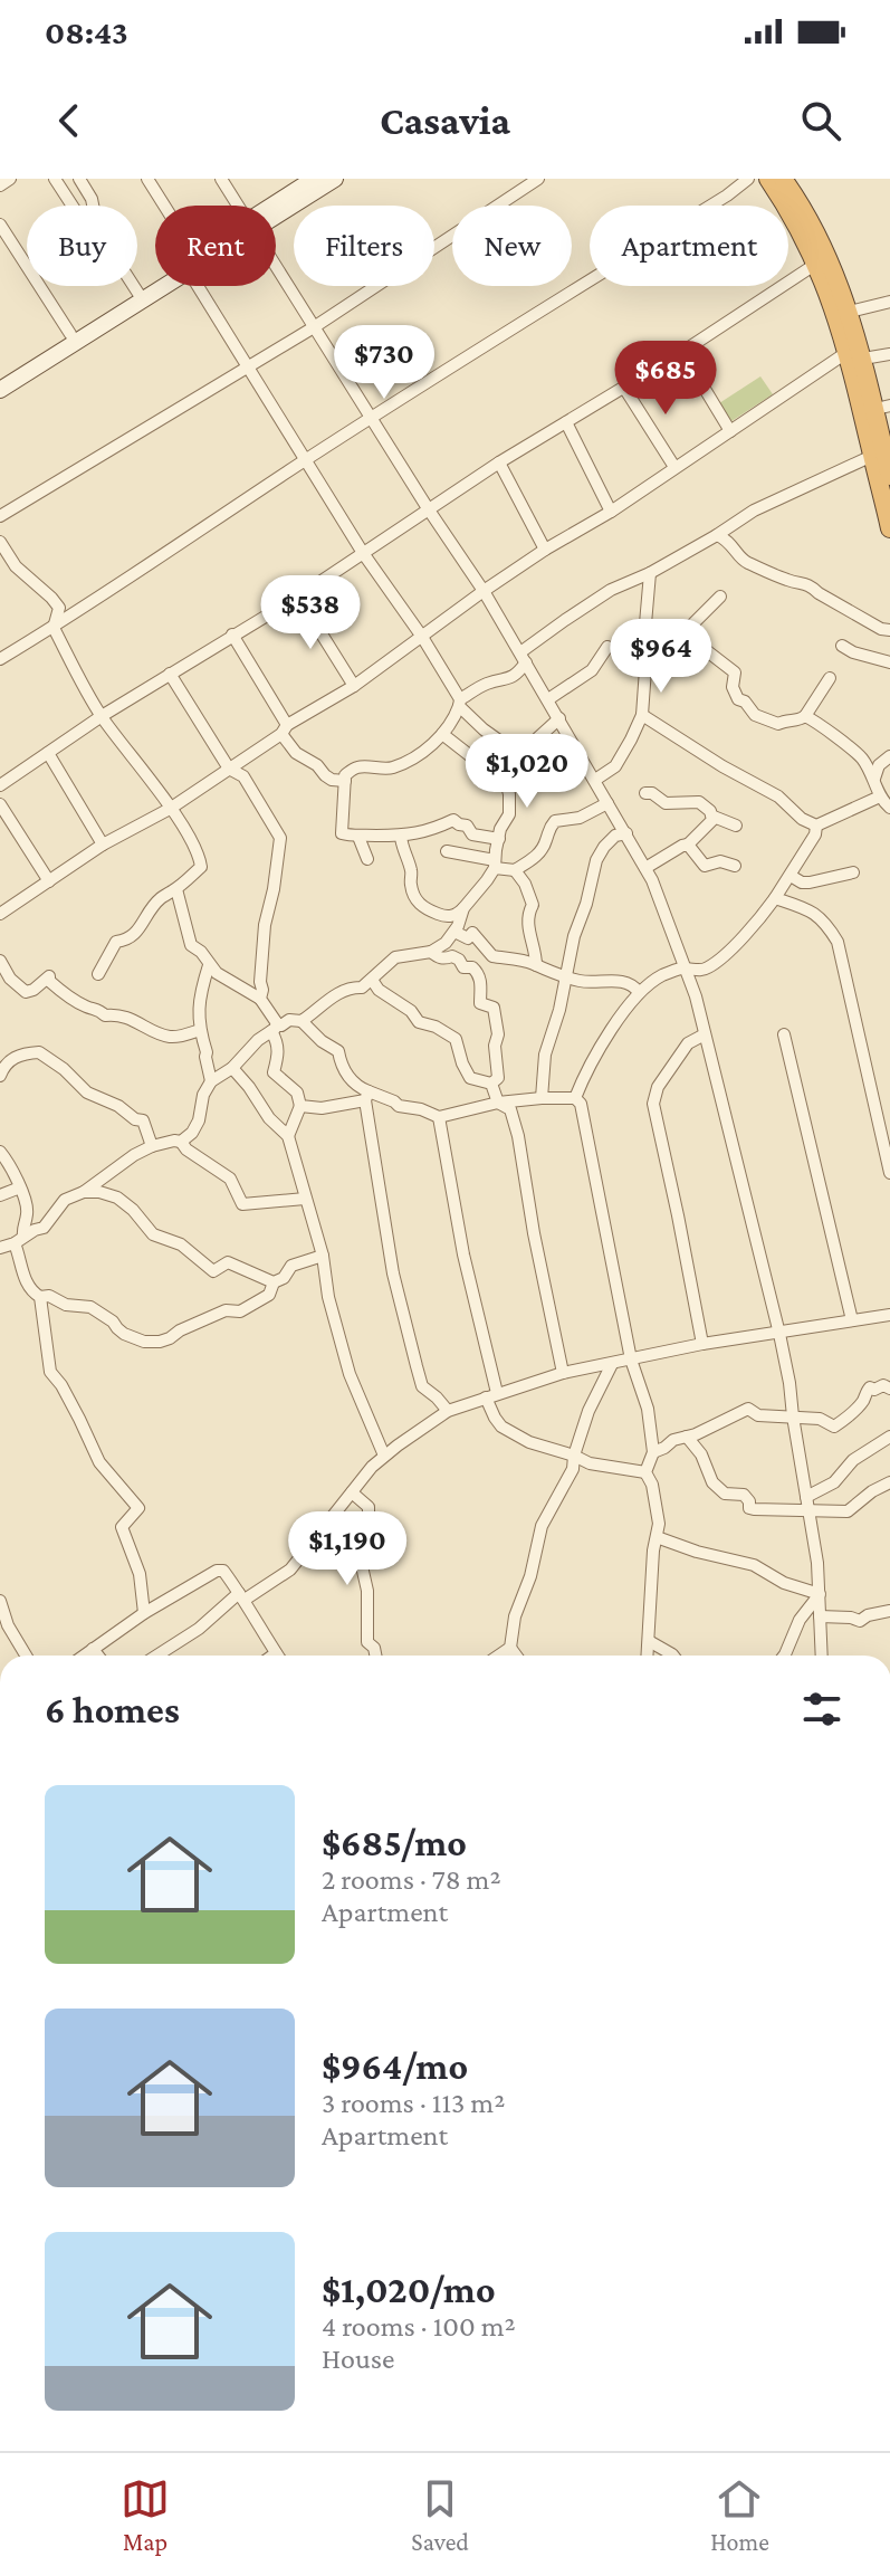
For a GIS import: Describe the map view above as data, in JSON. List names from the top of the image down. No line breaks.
{"page":{"status":"08:43","header":"Casavia","chip":["Buy","Rent","Filters","New","Apartment"],"price":["$730","$685","$538","$964","$1,020","$1,190"],"heading":"6 homes","list":[{"name":"$685/mo","note":"2 rooms · 78 m² · Apartment"},{"name":"$964/mo","note":"3 rooms · 113 m² · Apartment"},{"name":"$1,020/mo","note":"4 rooms · 100 m² · House"}],"tabs":["Map","Saved","Home"]}}
